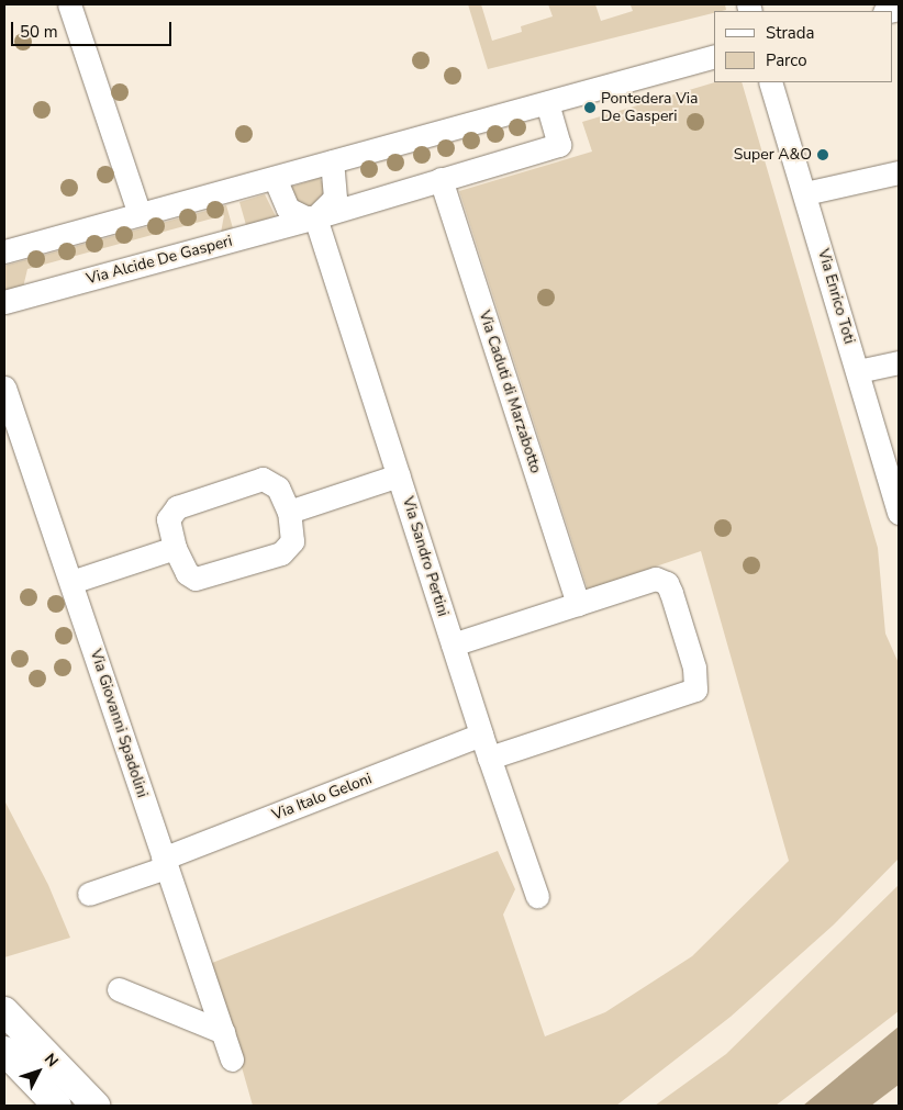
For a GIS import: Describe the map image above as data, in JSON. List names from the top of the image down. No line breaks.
{"streets":{"street":["Via Alcide De Gasperi","Via Enrico Toti","Via Caduti di Marzabotto","Via Sandro Pertini","Via Giovanni Spadolini","Via Italo Geloni"]},"crossings":[["Via Alcide De Gasperi","Via Caduti di Marzabotto"],["Via Alcide De Gasperi","Via Sandro Pertini"],["Via Sandro Pertini","Via Italo Geloni"],["Via Giovanni Spadolini","Via Italo Geloni"]],"places":["Pontedera Via De Gasperi","Super A&O"],"legend":["Strada","Parco"],"scale_bar":"50 m","north":"top right"}
